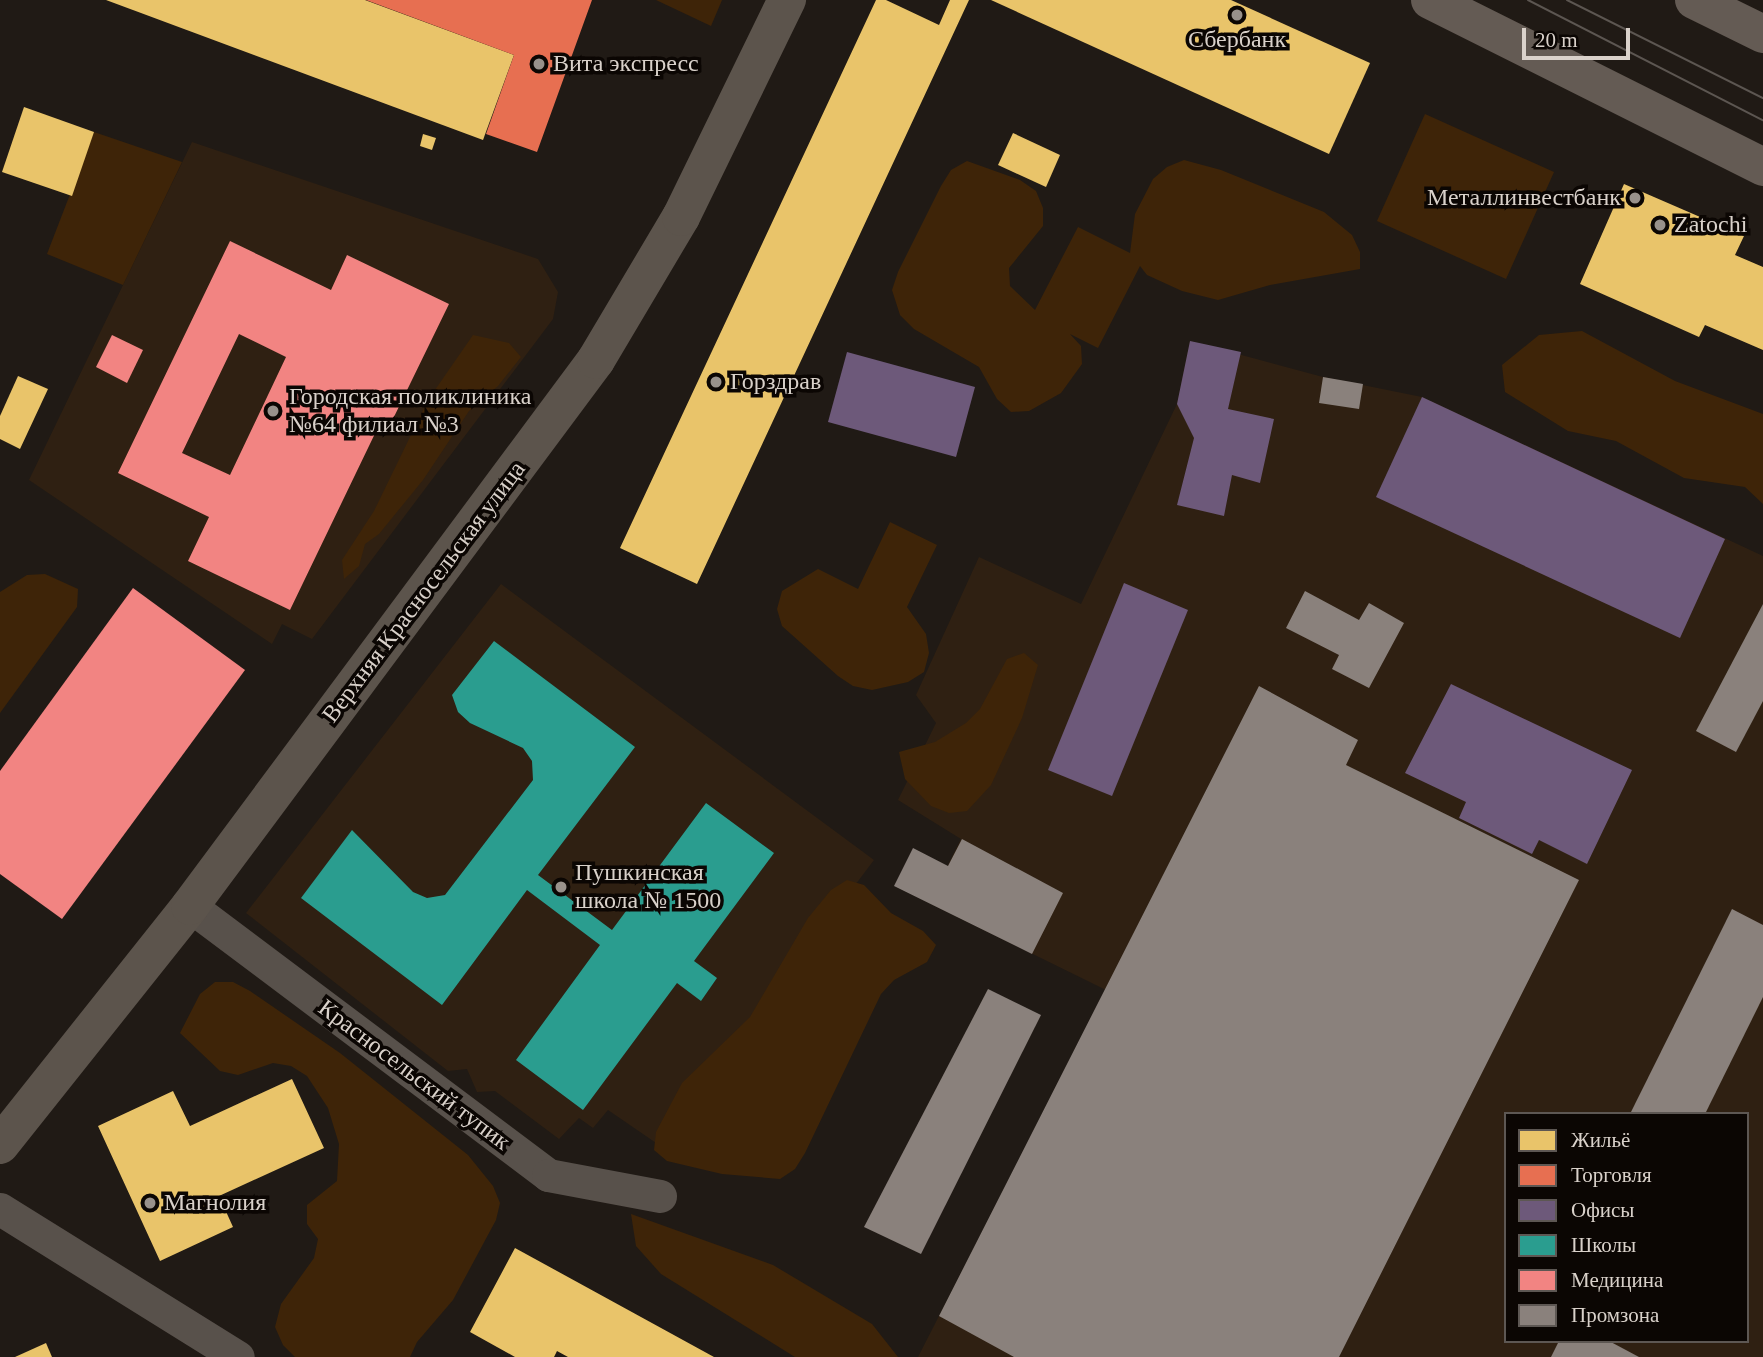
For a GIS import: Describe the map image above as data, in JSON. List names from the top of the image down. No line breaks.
{"streets":{"street":["Верхняя Красносельская улица","Красносельский тупик"]},"crossings":[["Верхняя Красносельская улица","Красносельский тупик"]],"places":["Сбербанк","Вита экспресс","Металлинвестбанк","Zatochi","Горздрав","Городская поликлиника №64 филиал №3","Пушкинская школа № 1500","Магнолия"],"legend":["Жильё","Торговля","Офисы","Школы","Медицина","Промзона"],"scale_bar":"20 m"}
